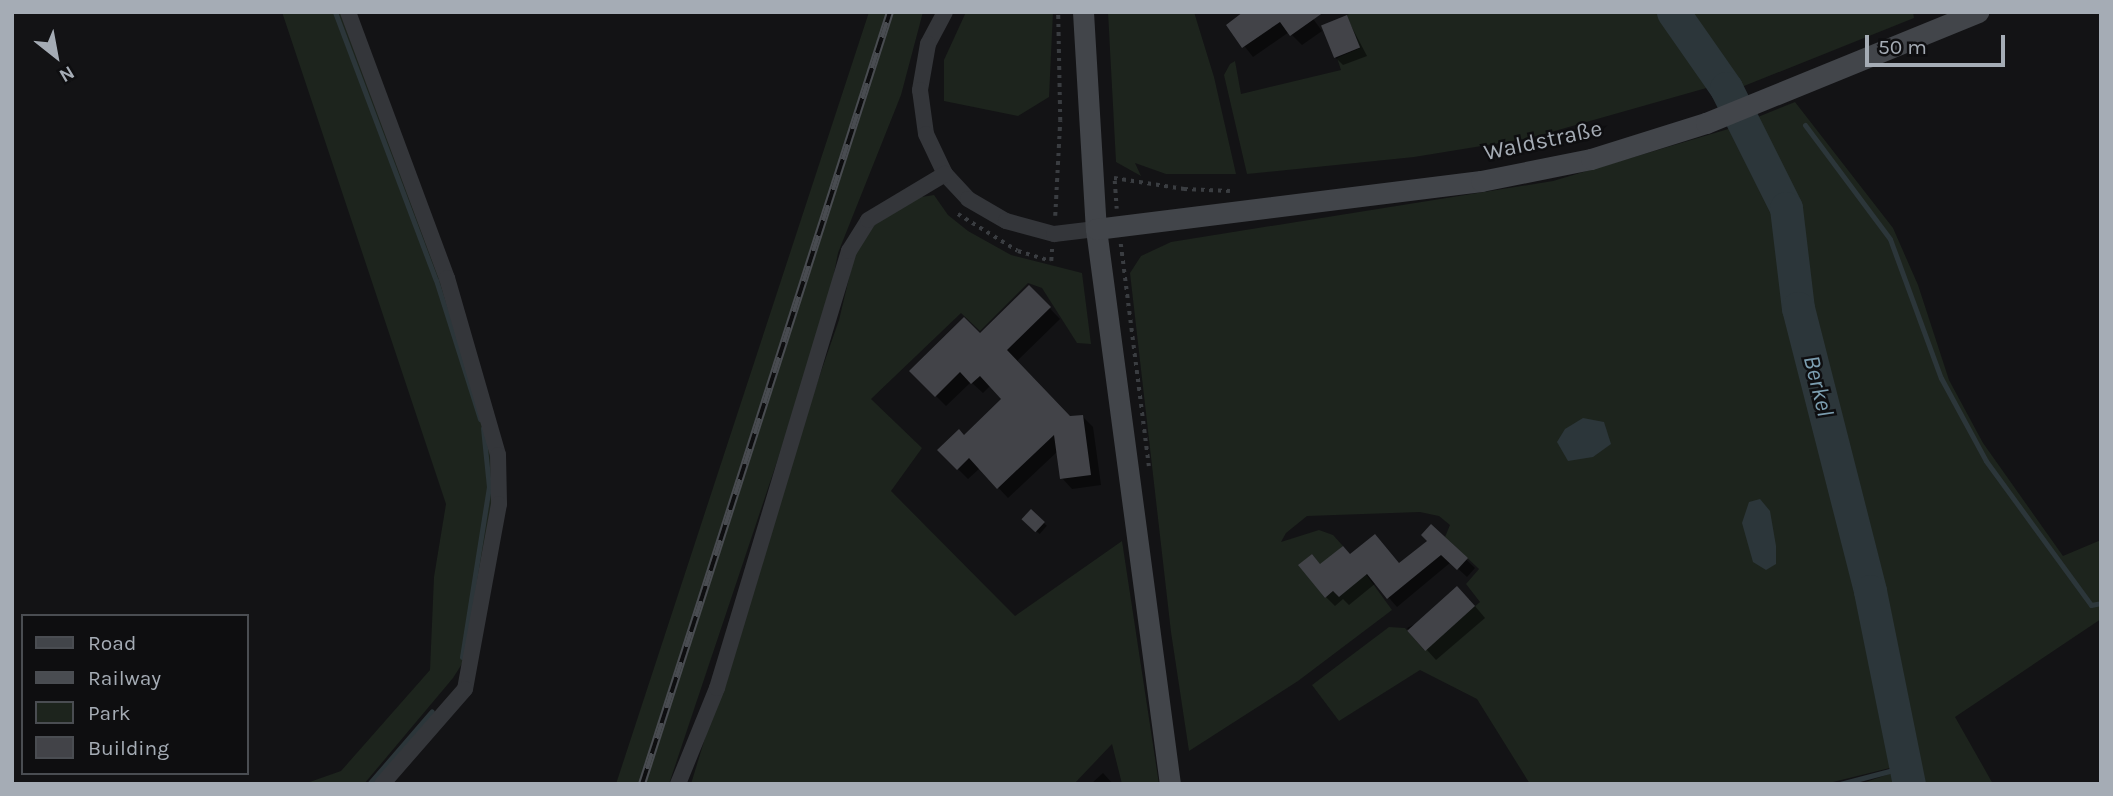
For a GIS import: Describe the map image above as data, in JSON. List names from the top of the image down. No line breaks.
{"streets":{"street":["Waldstraße"]},"water":["Berkel"],"legend":["Road","Railway","Park","Building"],"scale_bar":"50 m","north":"bottom right"}
